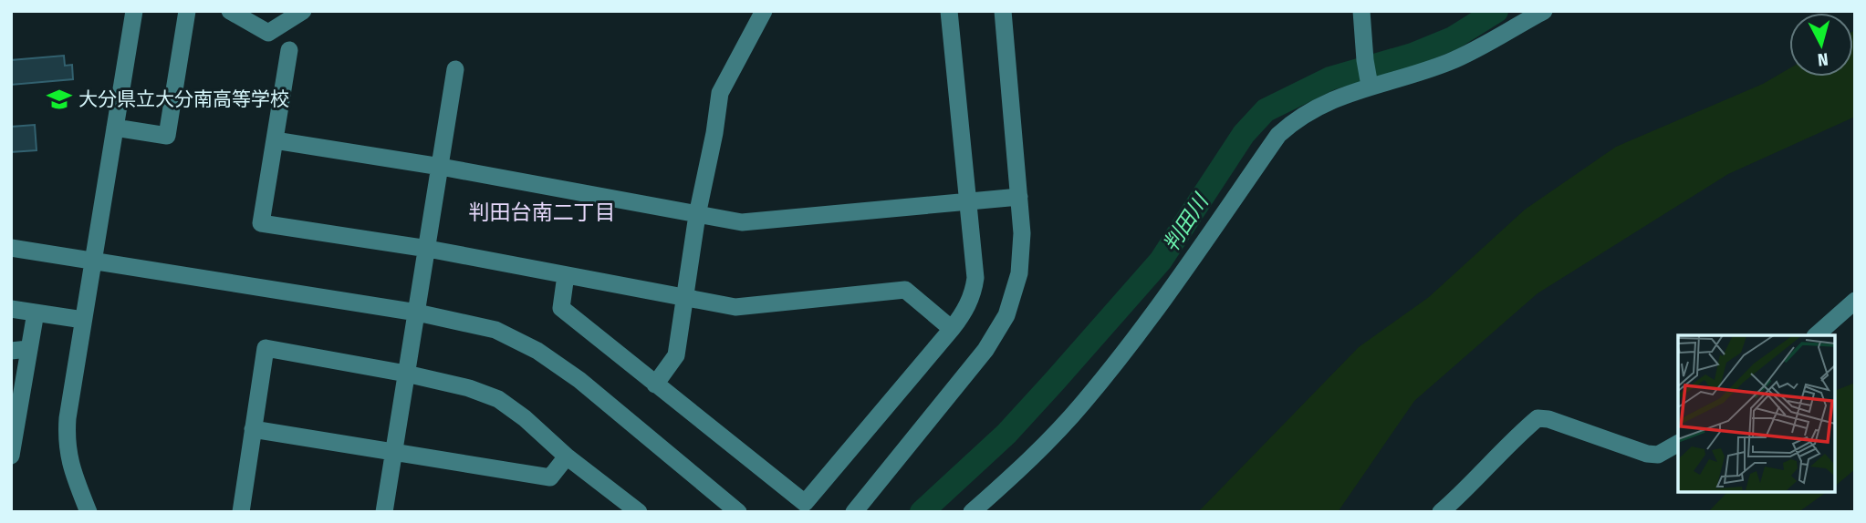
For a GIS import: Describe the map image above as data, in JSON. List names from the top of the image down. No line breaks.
{"districts":["判田台南二丁目"],"water":["判田川"],"places":{"school or university":["大分県立大分南高等学校"]},"north":"bottom"}
